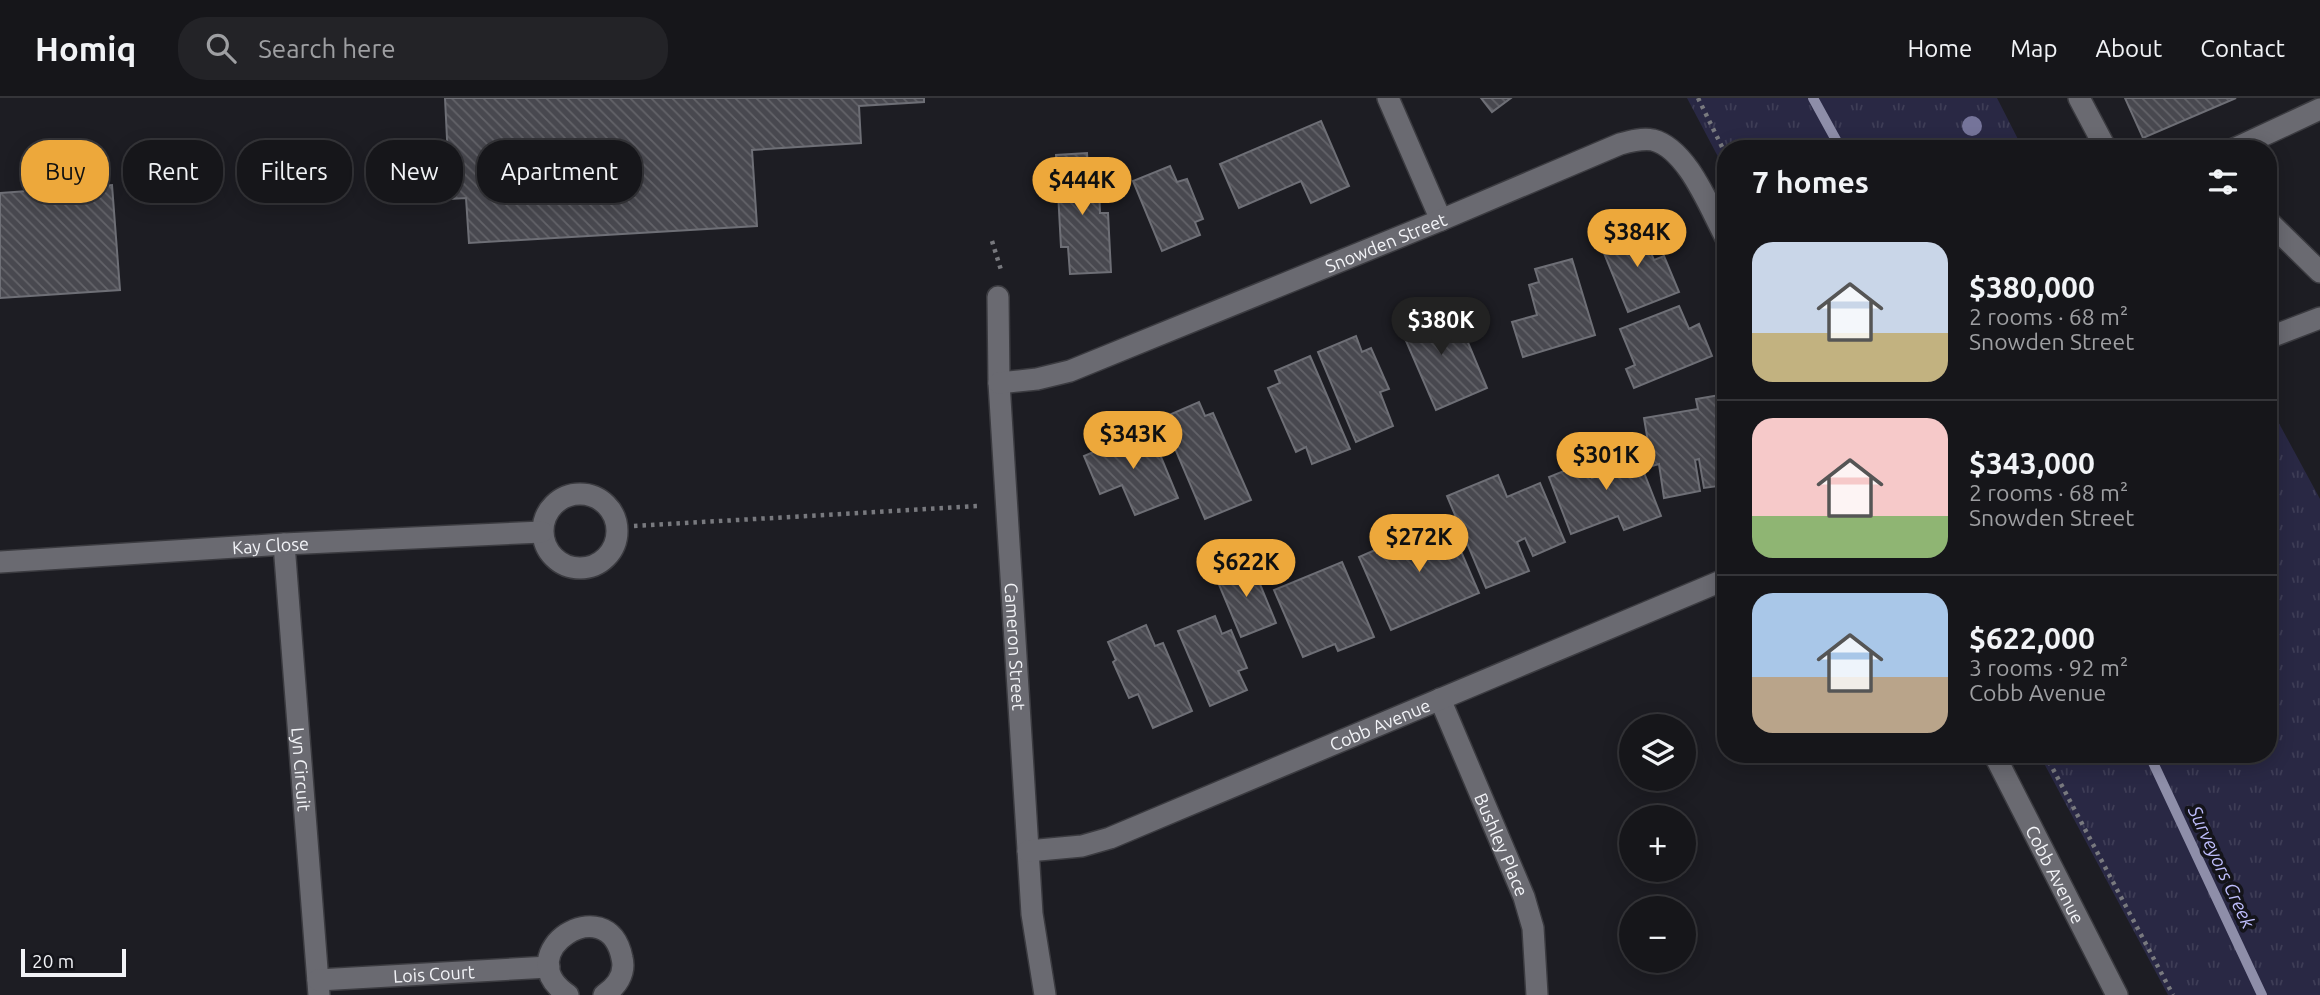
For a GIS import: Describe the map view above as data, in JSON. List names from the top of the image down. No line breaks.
{"streets":{"street":["Snowden Street","Kay Close","Cameron Street","Cobb Avenue","Lyn Circuit","Bushley Place","Lois Court"]},"crossings":[["Snowden Street","Cameron Street"],["Kay Close","Lyn Circuit"],["Cameron Street","Cobb Avenue"],["Cobb Avenue","Bushley Place"],["Lyn Circuit","Lois Court"]],"water":["Surveyors Creek"],"scale_bar":"20 m","page":{"header":"Homiq","search":"Search here","nav":["Home","Map","About","Contact"],"chip":["Buy","Rent","Filters","New","Apartment"],"heading":"7 homes","price":["$444K","$384K","$380K","$343K","$301K","$272K","$622K"],"list":[{"name":"$380,000","note":"2 rooms · 68 m² · Snowden Street"},{"name":"$343,000","note":"2 rooms · 68 m² · Snowden Street"},{"name":"$622,000","note":"3 rooms · 92 m² · Cobb Avenue"}],"map_buttons":["+","−"],"scale":"20 m"}}
